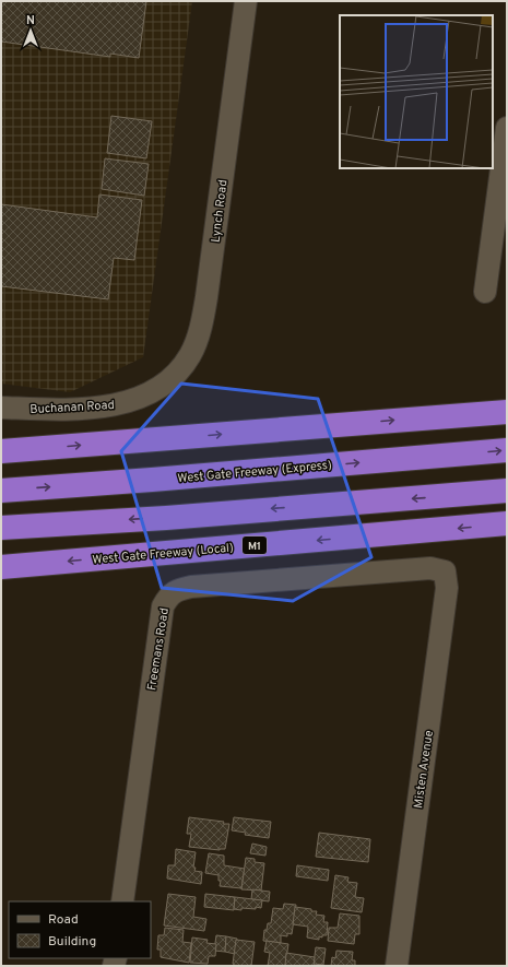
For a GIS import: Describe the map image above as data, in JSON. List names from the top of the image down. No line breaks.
{"streets":{"highway":["West Gate Freeway (Express)","M1","West Gate Freeway (Local)"],"street":["Lynch Road","Buchanan Road","Freemans Road","Misten Avenue"]},"crossings":[["Lynch Road","Buchanan Road"],["Freemans Road","Misten Avenue"]],"legend":["Road","Building"],"north":"top"}
